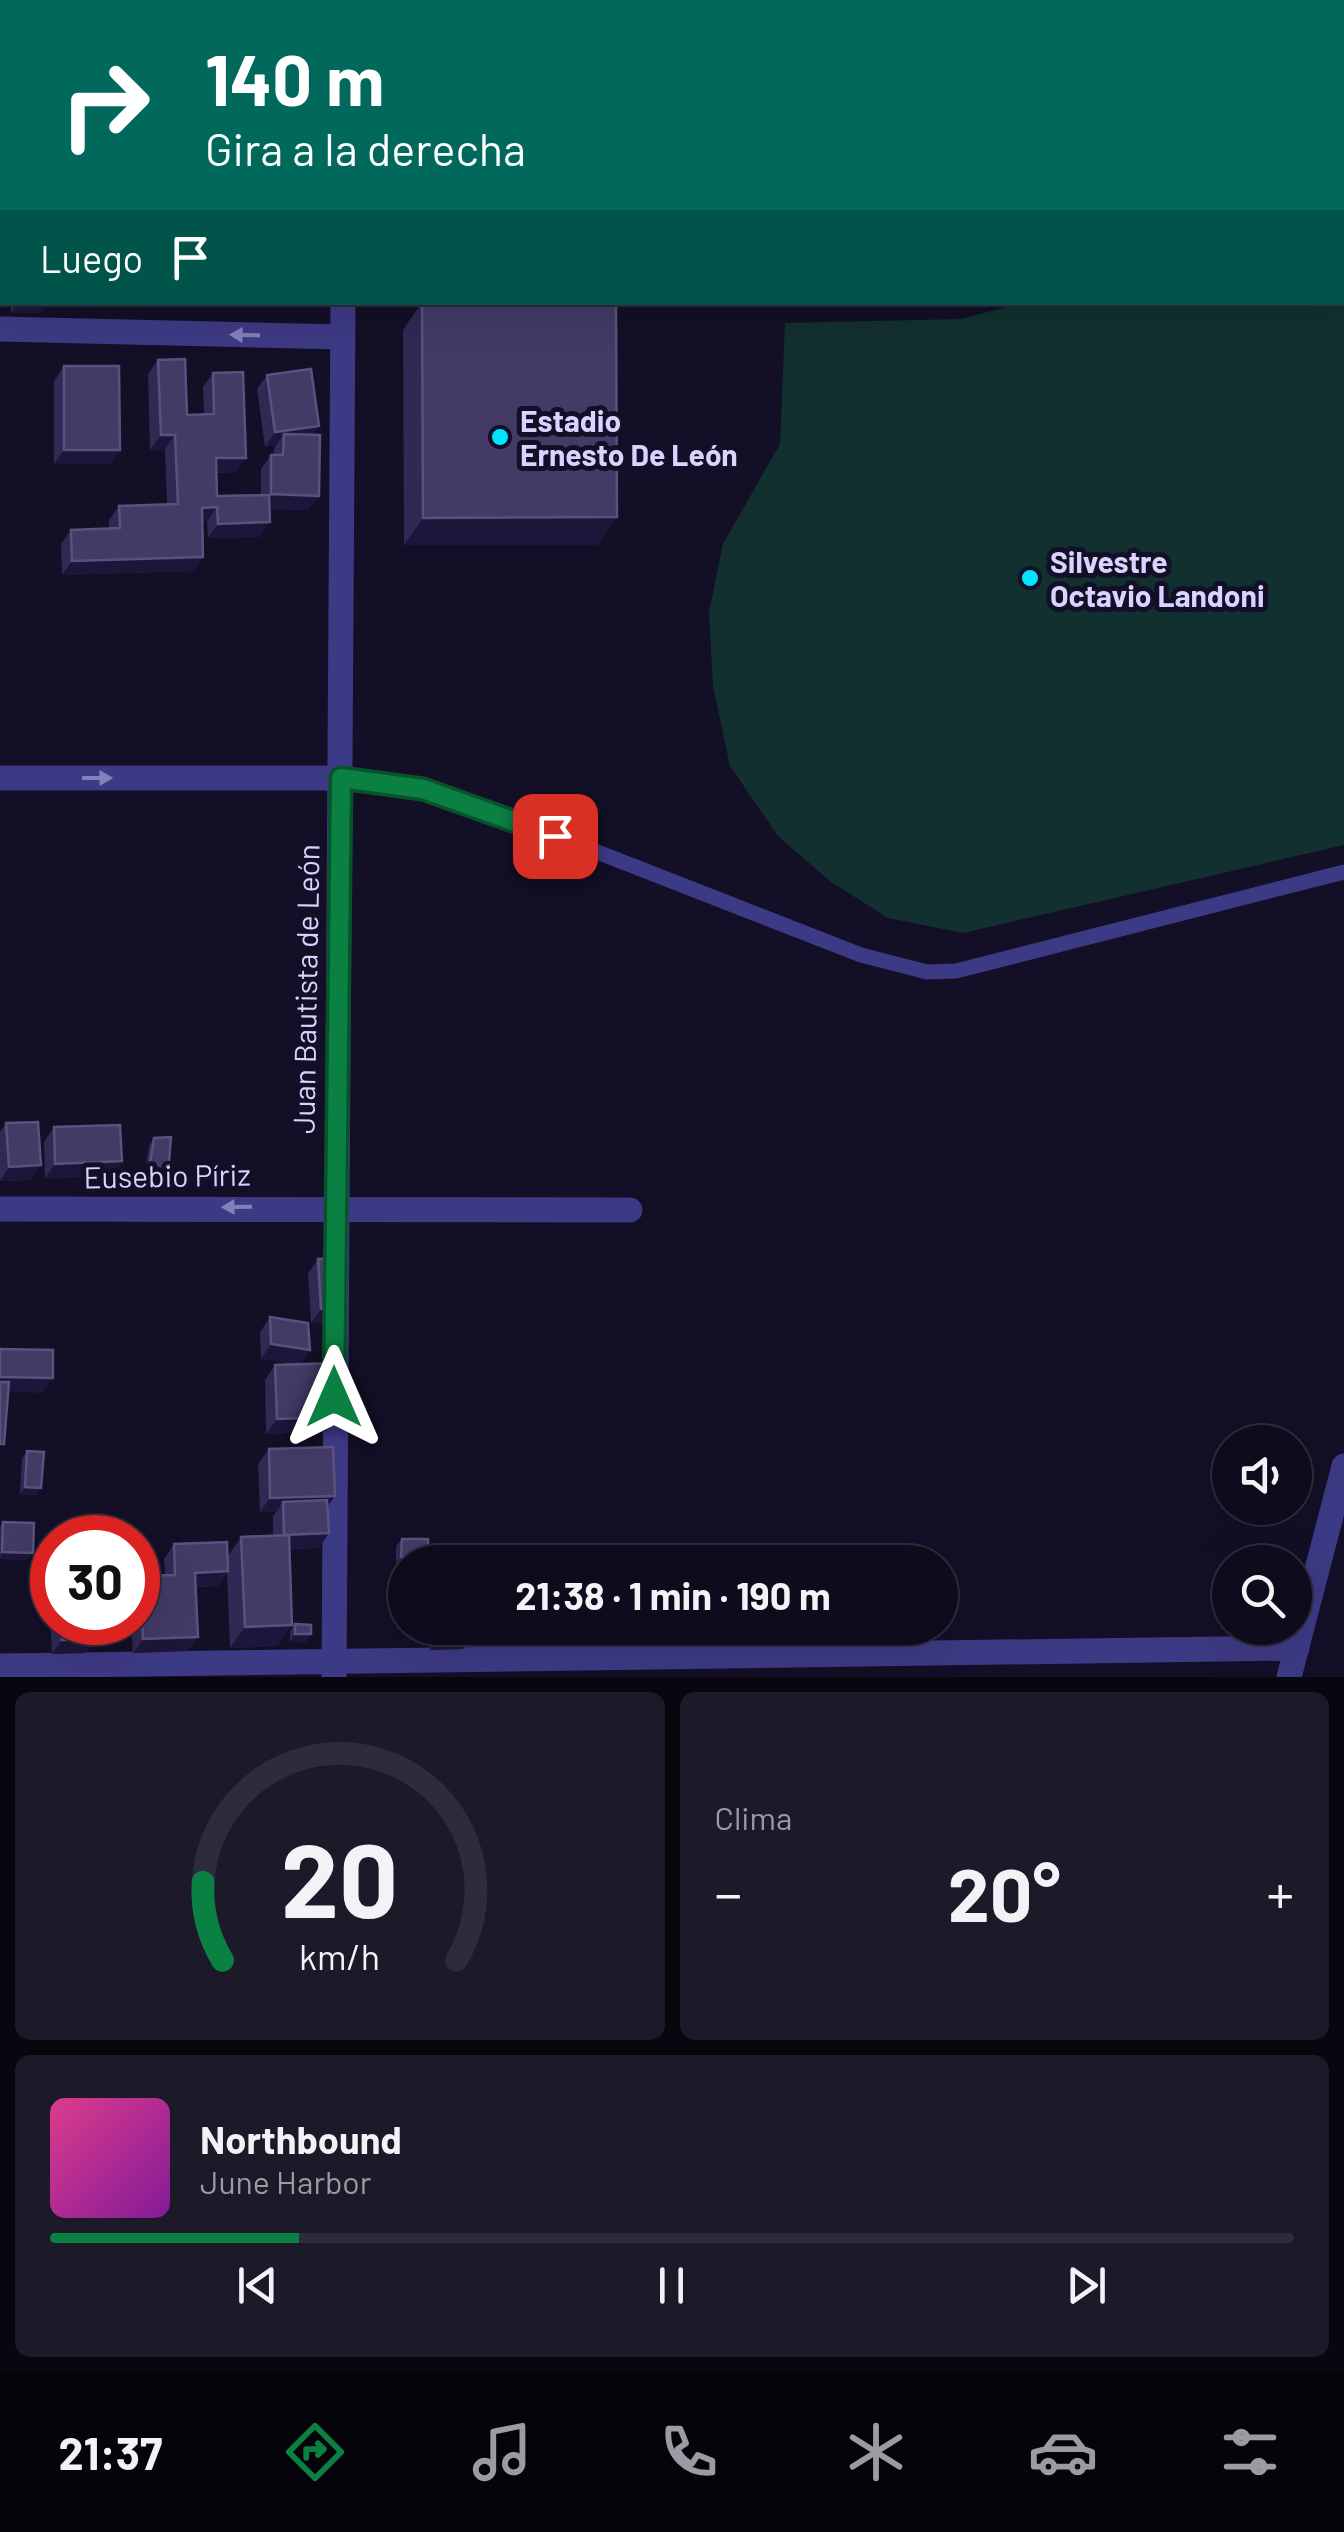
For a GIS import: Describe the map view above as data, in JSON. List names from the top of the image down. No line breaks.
{"streets":{"street":["Juan Bautista de León","Eusebio Píriz"]},"crossings":[["Juan Bautista de León","Eusebio Píriz"]],"one_way":["Eusebio Píriz"],"places":["Estadio Ernesto De León","Silvestre Octavio Landoni"],"page":{"turn":["140 m","Gira a la derecha"],"then":"Luego","limit":"30","trip":"21:38 · 1 min · 190 m","tile":"Clima","heat":["−","20°","+"],"song":["Northbound","June Harbor"],"tabs":"21:37","gauge":["20","km/h"]}}
